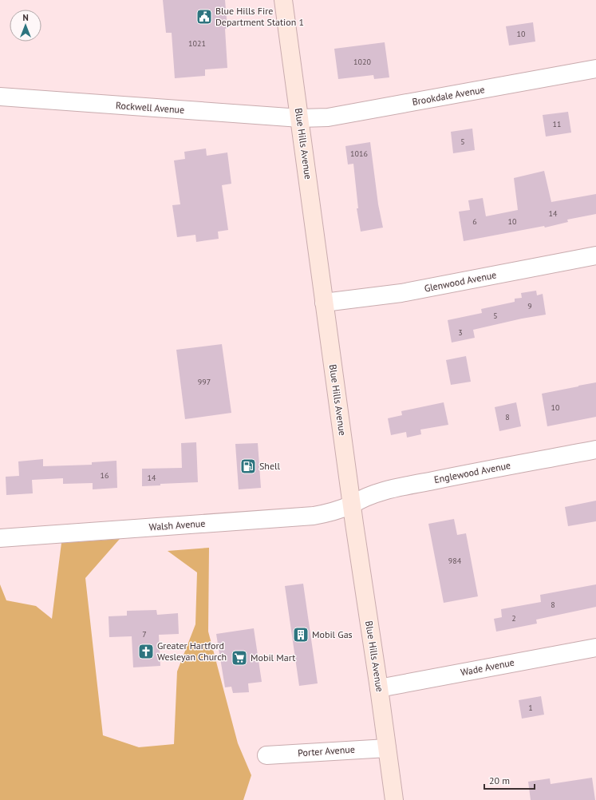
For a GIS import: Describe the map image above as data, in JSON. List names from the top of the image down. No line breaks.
{"streets":{"main road":["Blue Hills Avenue"],"street":["Brookdale Avenue","Rockwell Avenue","Glenwood Avenue","Englewood Avenue","Walsh Avenue","Wade Avenue","Porter Avenue"]},"crossings":[["Brookdale Avenue","Rockwell Avenue"],["Brookdale Avenue","Blue Hills Avenue"],["Rockwell Avenue","Blue Hills Avenue"],["Blue Hills Avenue","Glenwood Avenue"],["Blue Hills Avenue","Englewood Avenue"],["Blue Hills Avenue","Walsh Avenue"],["Blue Hills Avenue","Wade Avenue"],["Blue Hills Avenue","Porter Avenue"],["Englewood Avenue","Walsh Avenue"]],"places":{"public building":["Blue Hills Fire Department Station 1"],"fuel station":["Shell"],"building":["Mobil Gas"],"church":["Greater Hartford Wesleyan Church"],"supermarket":["Mobil Mart"]},"house_numbers":["10","1021","1020","11","5","1016","14","6","10","9","5","3","997","10","8","16","14","984","8","2","7","1"],"scale_bar":"20 m","north":"top"}
